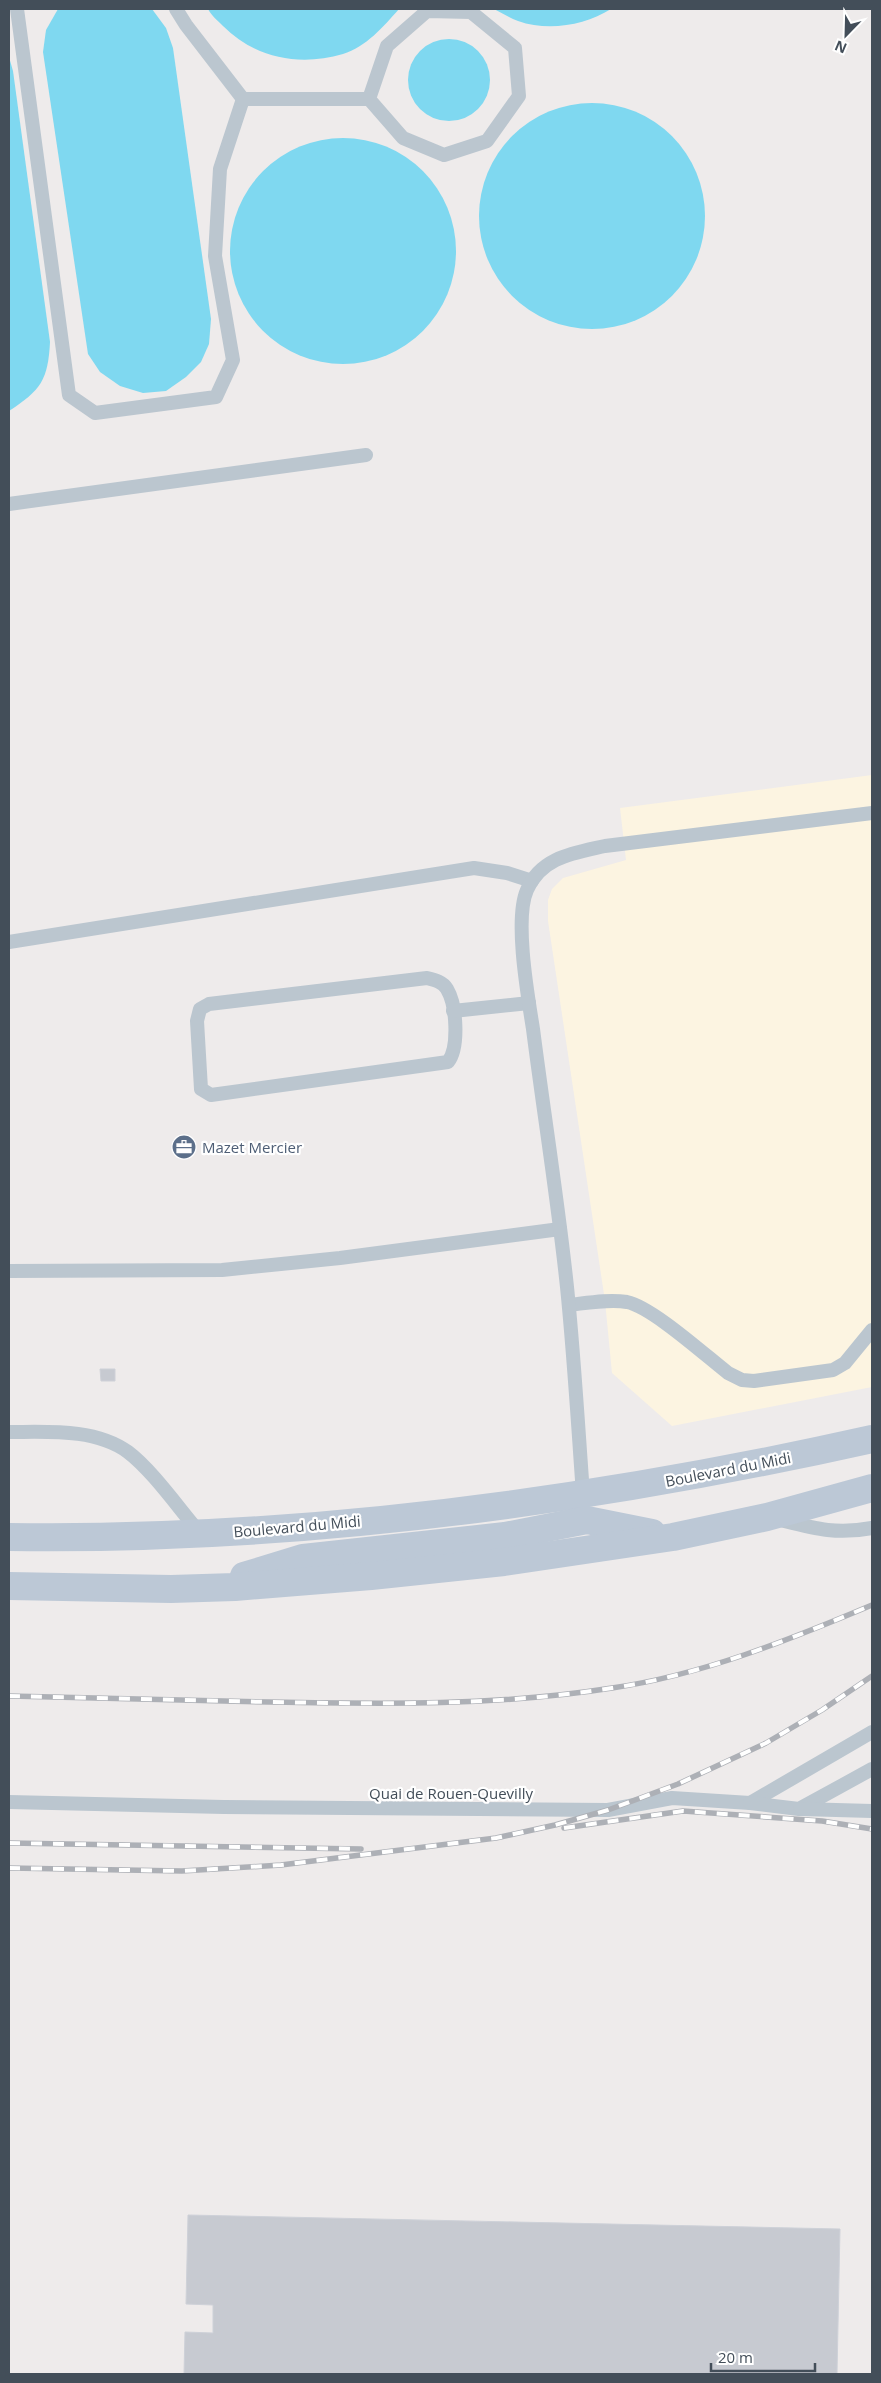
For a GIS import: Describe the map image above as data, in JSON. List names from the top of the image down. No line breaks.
{"streets":{"main road":["Boulevard du Midi"],"lane":["Quai de Rouen-Quevilly"]},"places":{"office":["Mazet Mercier"]},"scale_bar":"20 m","north":"bottom left"}
